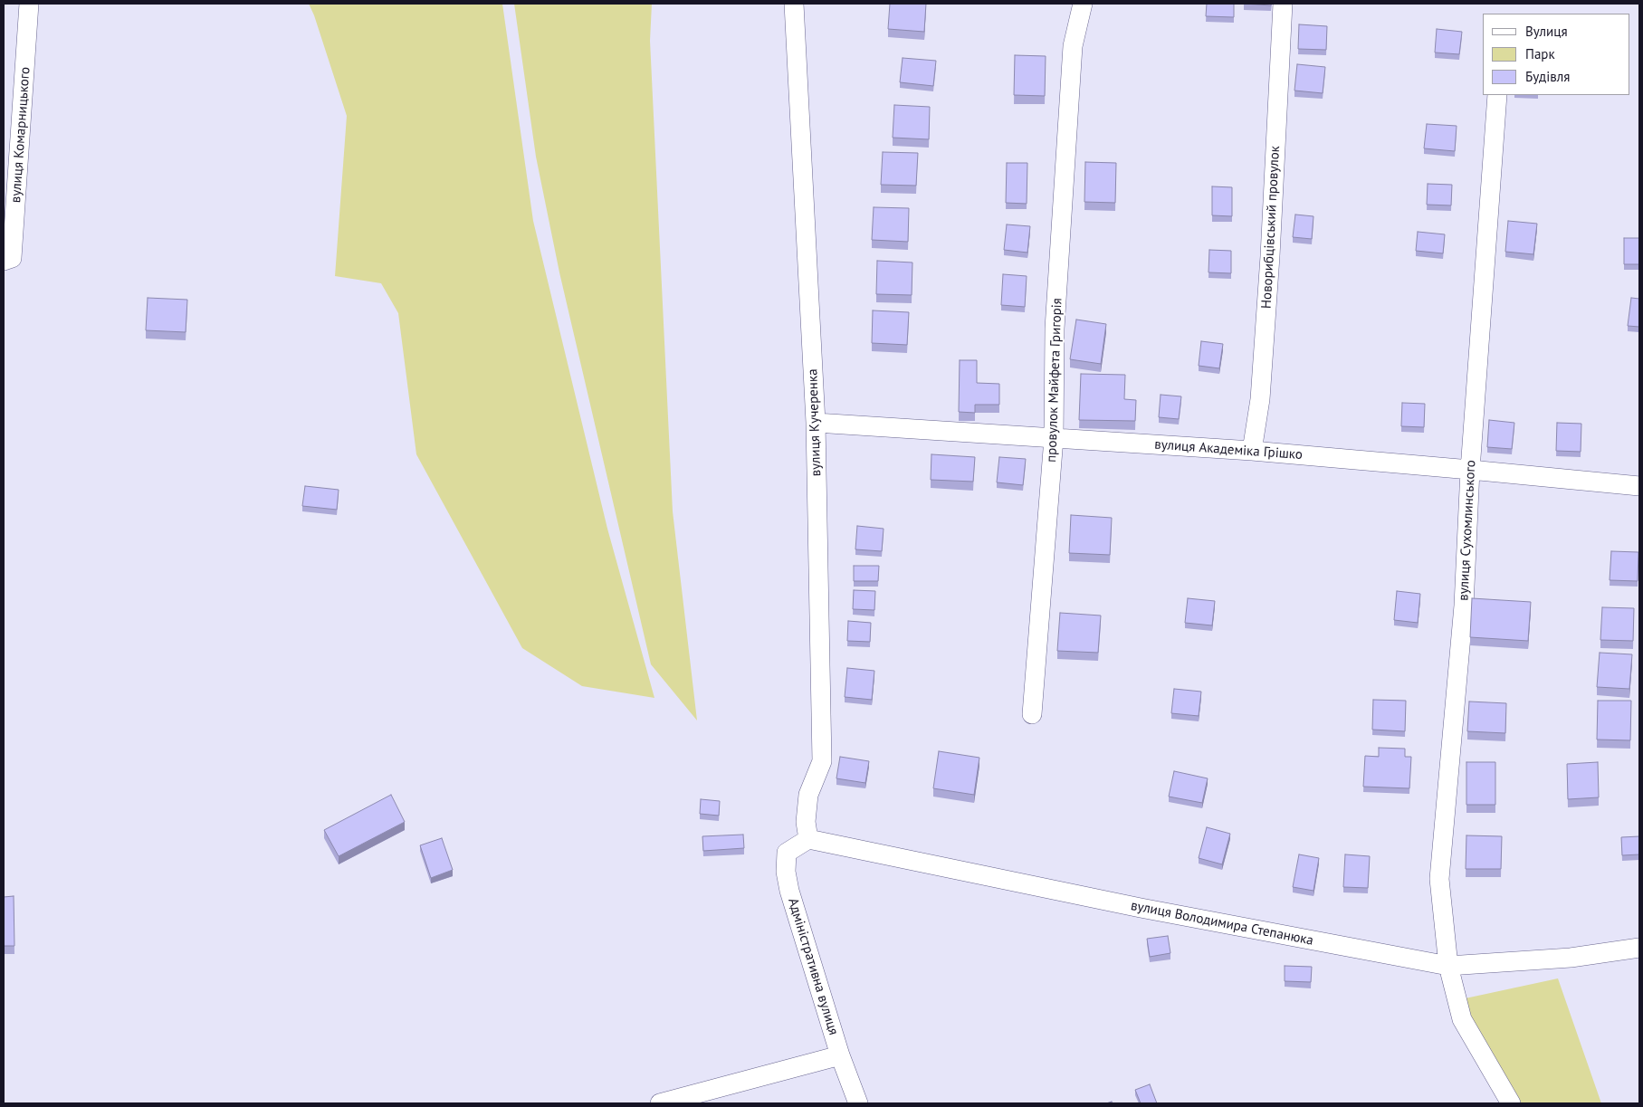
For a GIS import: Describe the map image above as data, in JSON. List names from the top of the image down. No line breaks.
{"streets":{"street":["вулиця Комарницького","Новорибцівський провулок","провулок Майфета Григорія","вулиця Кучеренка","вулиця Академіка Грішко","вулиця Сухомлинського","вулиця Володимира Степанюка","Адміністративна вулиця"]},"crossings":[["Новорибцівський провулок","вулиця Академіка Грішко"],["провулок Майфета Григорія","вулиця Академіка Грішко"],["вулиця Кучеренка","вулиця Академіка Грішко"],["вулиця Кучеренка","вулиця Володимира Степанюка"],["вулиця Кучеренка","Адміністративна вулиця"],["вулиця Академіка Грішко","вулиця Сухомлинського"],["вулиця Сухомлинського","вулиця Володимира Степанюка"],["вулиця Володимира Степанюка","Адміністративна вулиця"]],"legend":["Вулиця","Парк","Будівля"]}
